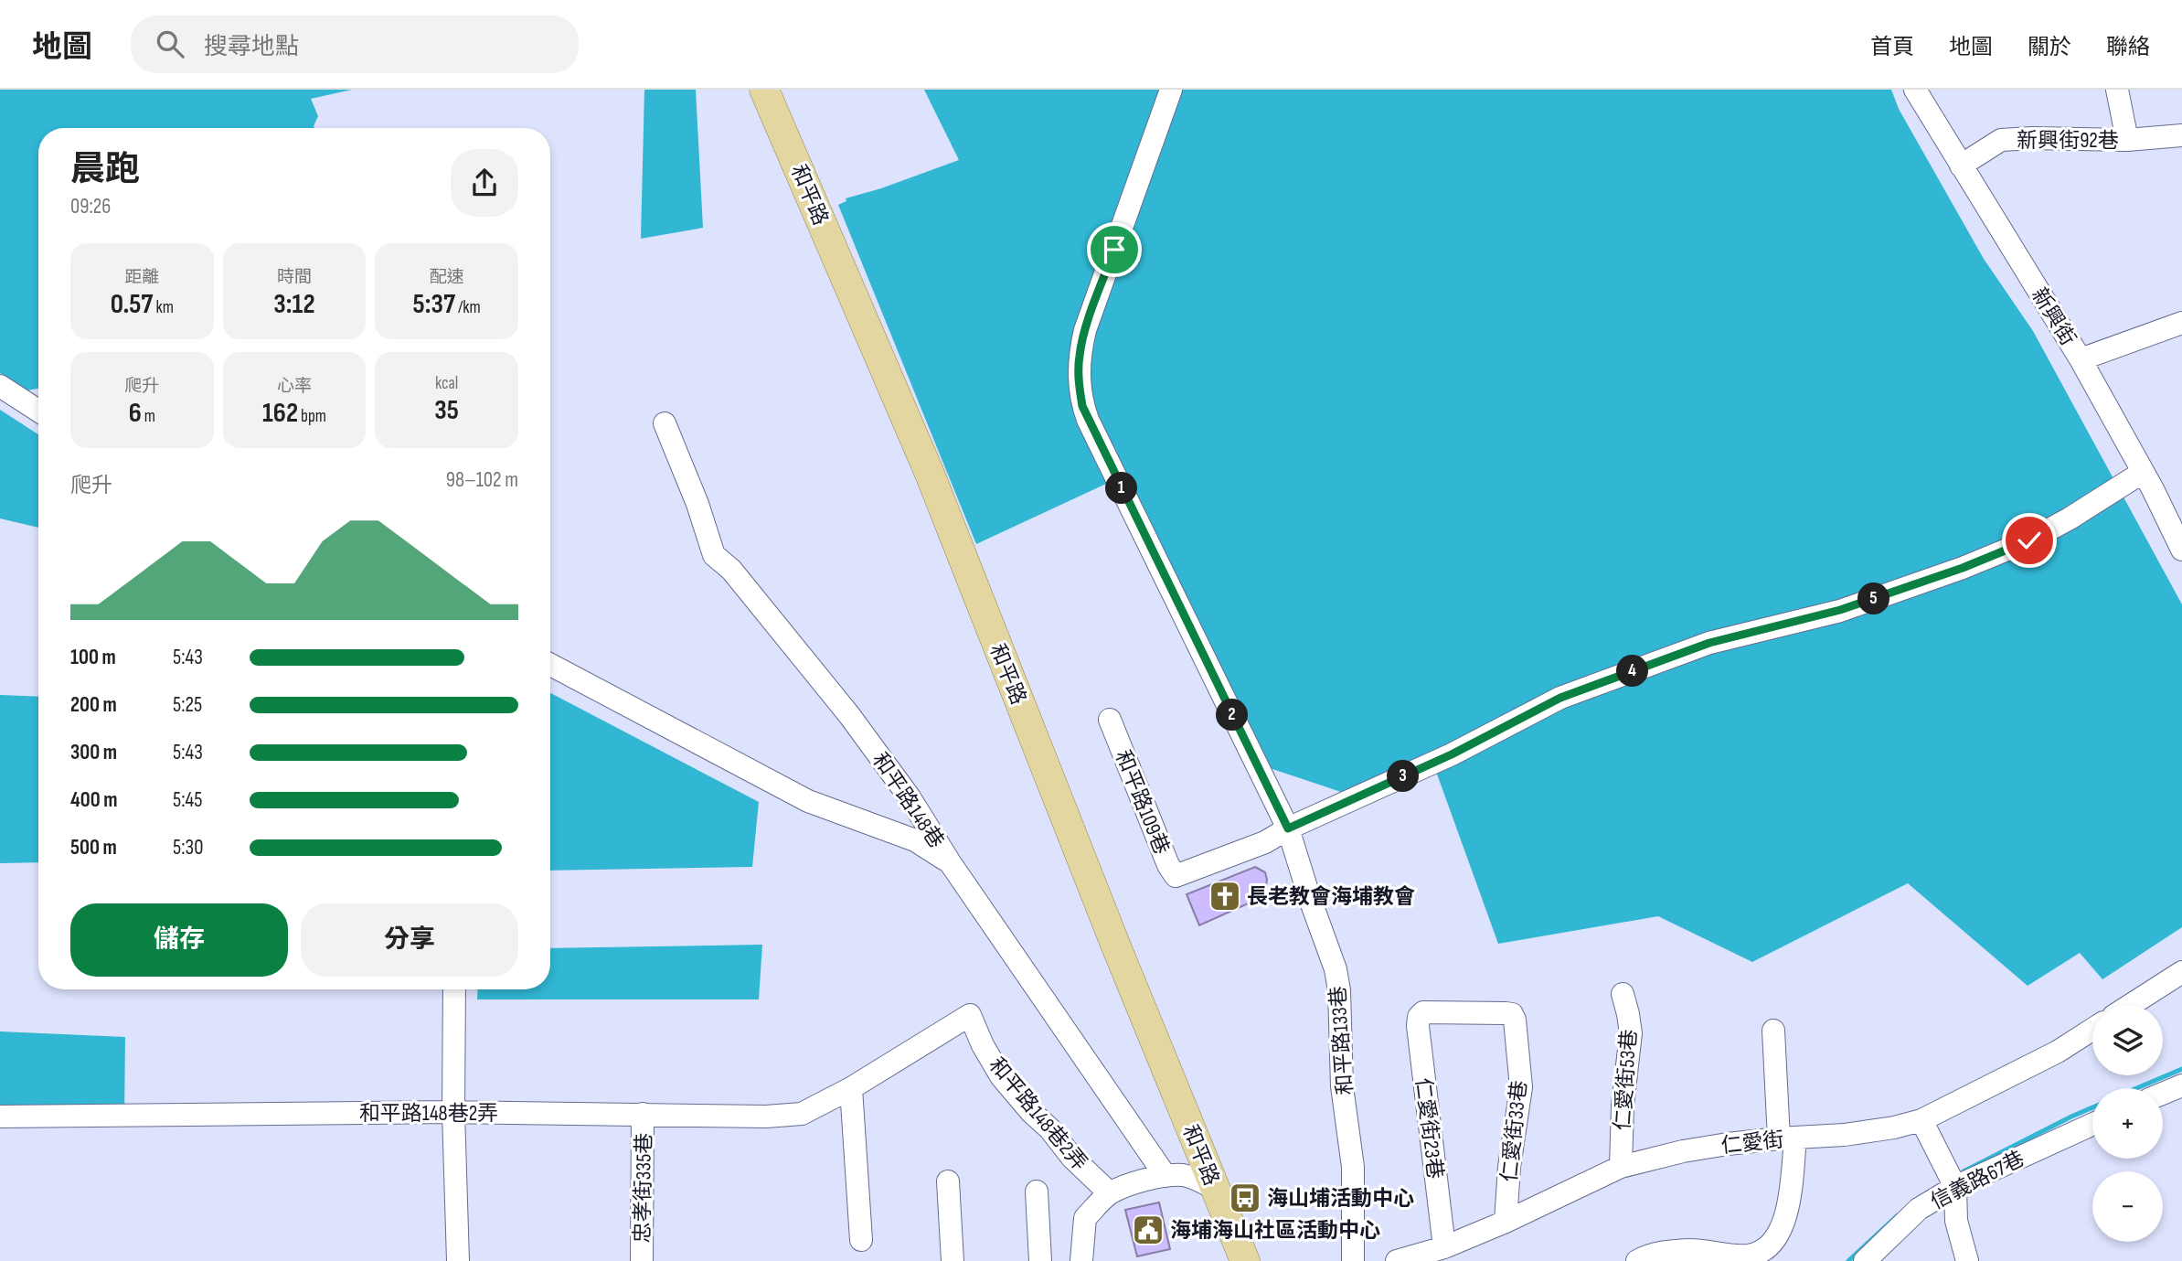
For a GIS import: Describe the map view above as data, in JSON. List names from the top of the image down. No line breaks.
{"streets":{"main road":["和平路"],"street":["新興街92巷","新興街","和平路148巷","和平路109巷","和平路133巷","仁愛街53巷","和平路148巷2弄","仁愛街23巷","仁愛街33巷","仁愛街","信義路67巷","忠孝街335巷"]},"crossings":[["新興街92巷","新興街"],["和平路109巷","和平路133巷"],["仁愛街53巷","仁愛街"],["和平路148巷2弄","忠孝街335巷"],["仁愛街23巷","仁愛街33巷"],["仁愛街23巷","仁愛街"],["仁愛街33巷","仁愛街"]],"places":{"church":["長老教會海埔教會"],"bus stop":["海山埔活動中心"],"public building":["海埔海山社區活動中心"]},"page":{"header":"地圖","search":"搜尋地點","nav":["首頁","地圖","關於","聯絡"],"heading":["晨跑","09:26"],"stats":[["距離","0.57 km"],["時間","3:12"],["配速","5:37 /km"],["爬升","6 m"],["心率","162 bpm"],["kcal","35"]],"chart":["爬升","98–102 m"],"pins":["1","5","4","2","3"],"list":[{"name":"100 m","note":"5:43"},{"name":"200 m","note":"5:25"},{"name":"300 m","note":"5:43"},{"name":"400 m","note":"5:45"},{"name":"500 m","note":"5:30"}],"buttons":["儲存","分享"],"map_buttons":["+","−"]}}
